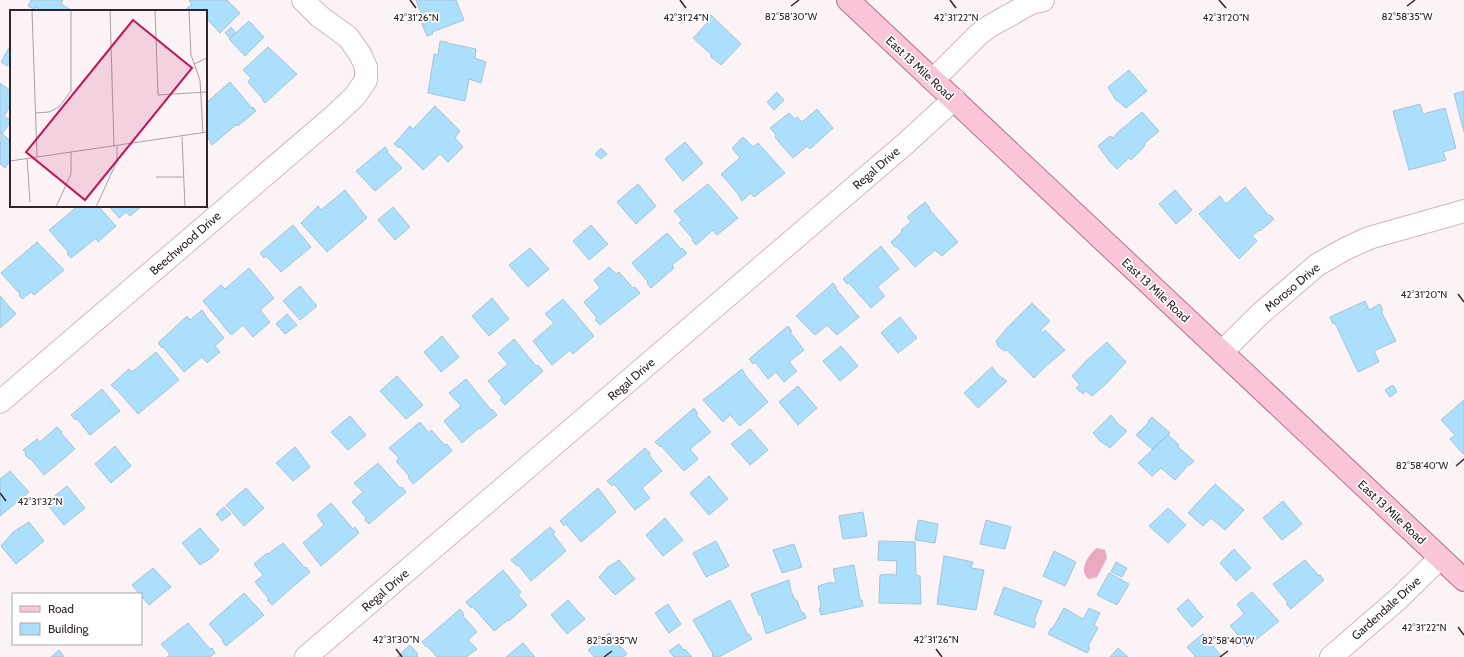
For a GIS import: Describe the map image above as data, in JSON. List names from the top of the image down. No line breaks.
{"streets":{"main road":["East 13 Mile Road"],"street":["Regal Drive","Beechwood Drive","Moroso Drive","Gardendale Drive"]},"crossings":[["East 13 Mile Road","Regal Drive"],["East 13 Mile Road","Moroso Drive"],["East 13 Mile Road","Gardendale Drive"]],"legend":["Road","Building"],"coordinates":["82°58'30\"W","82°58'35\"W","42°31'26\"N","42°31'24\"N","42°31'22\"N","42°31'20\"N","82°58'40\"W","42°31'32\"N","42°31'30\"N"]}
